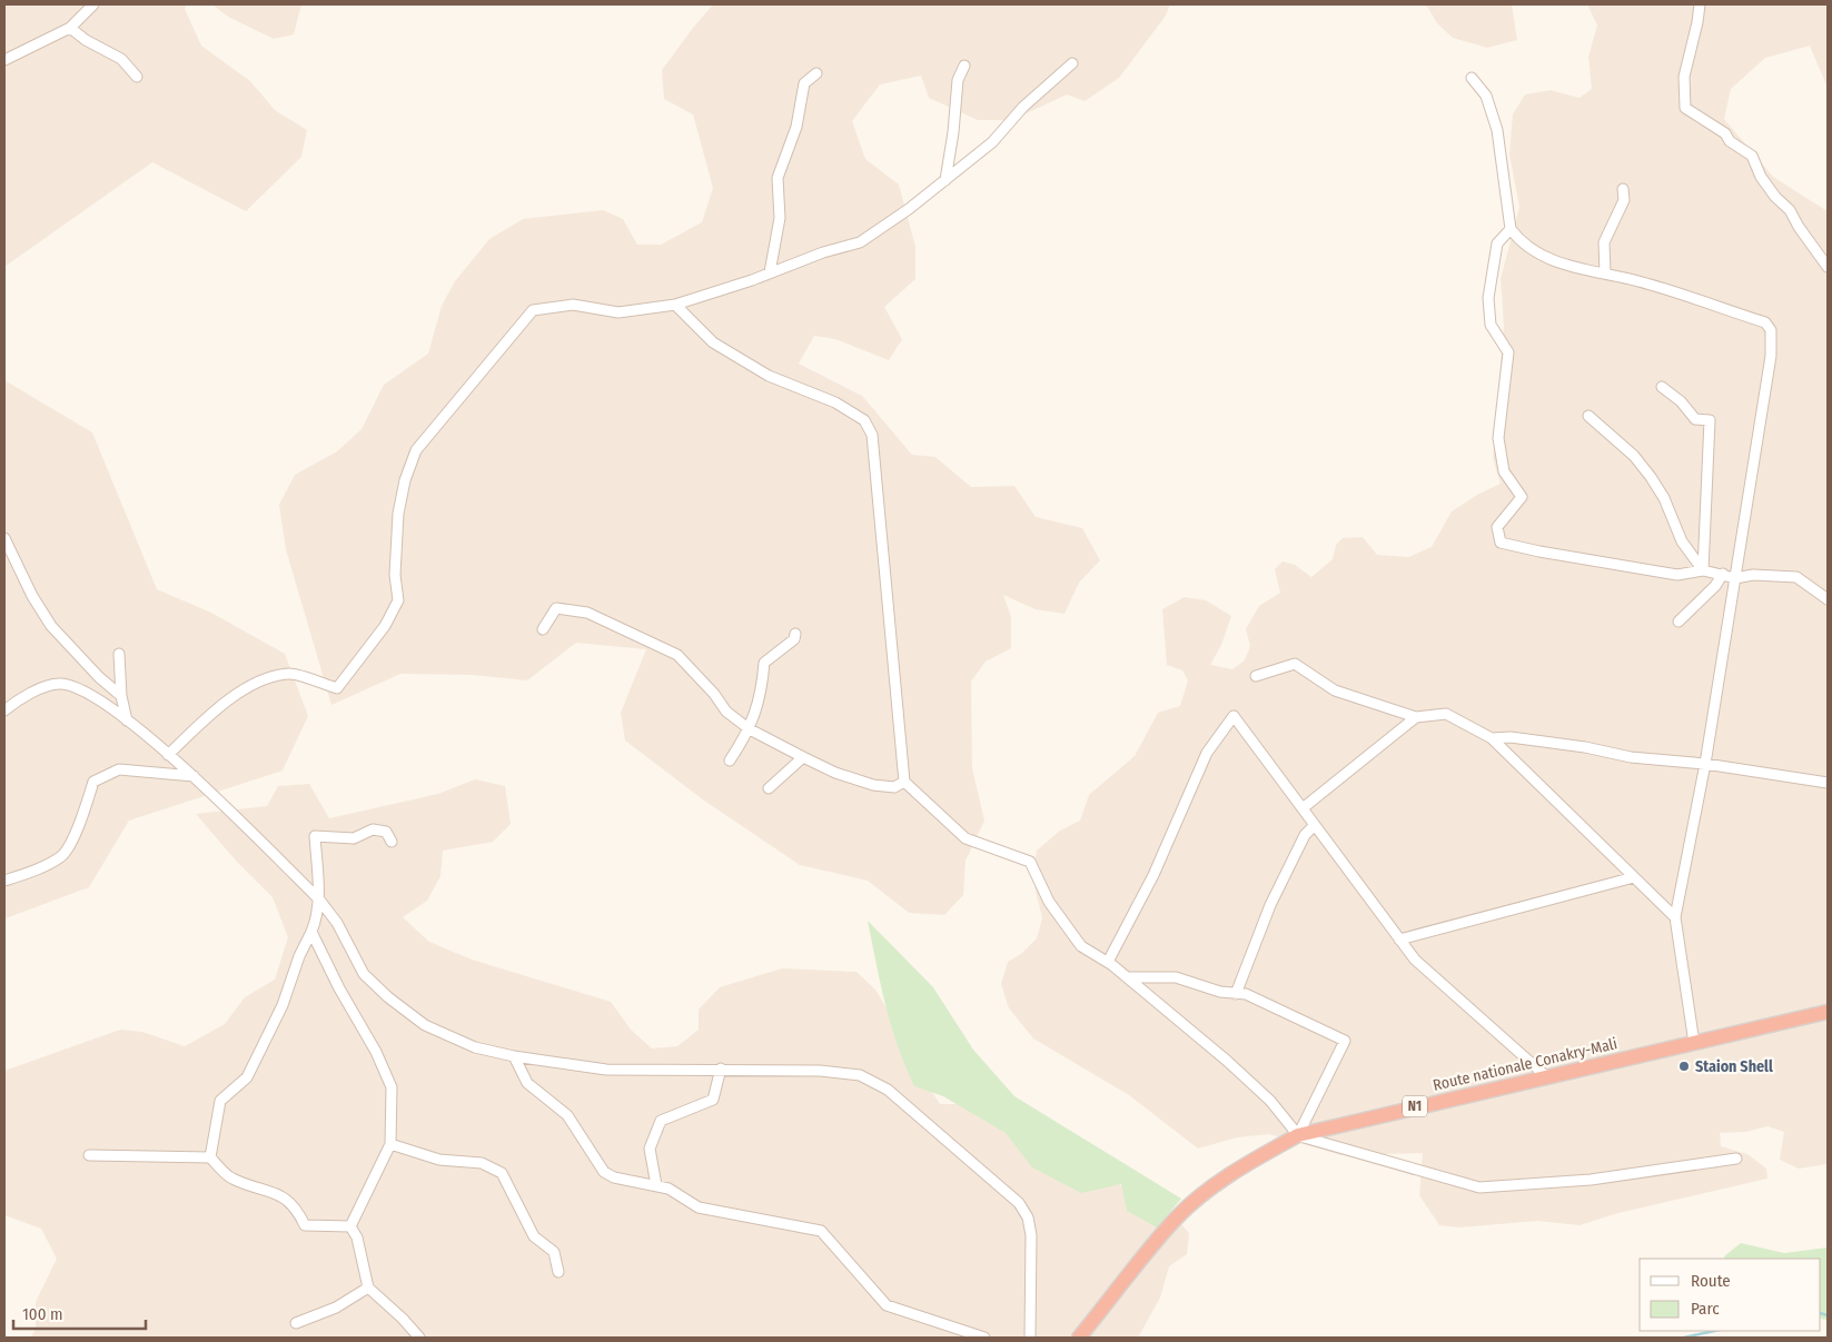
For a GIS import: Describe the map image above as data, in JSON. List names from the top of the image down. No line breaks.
{"streets":{"highway":["Route nationale Conakry-Mali","N1"]},"places":["Staion Shell"],"legend":["Route","Parc"],"scale_bar":"100 m"}
